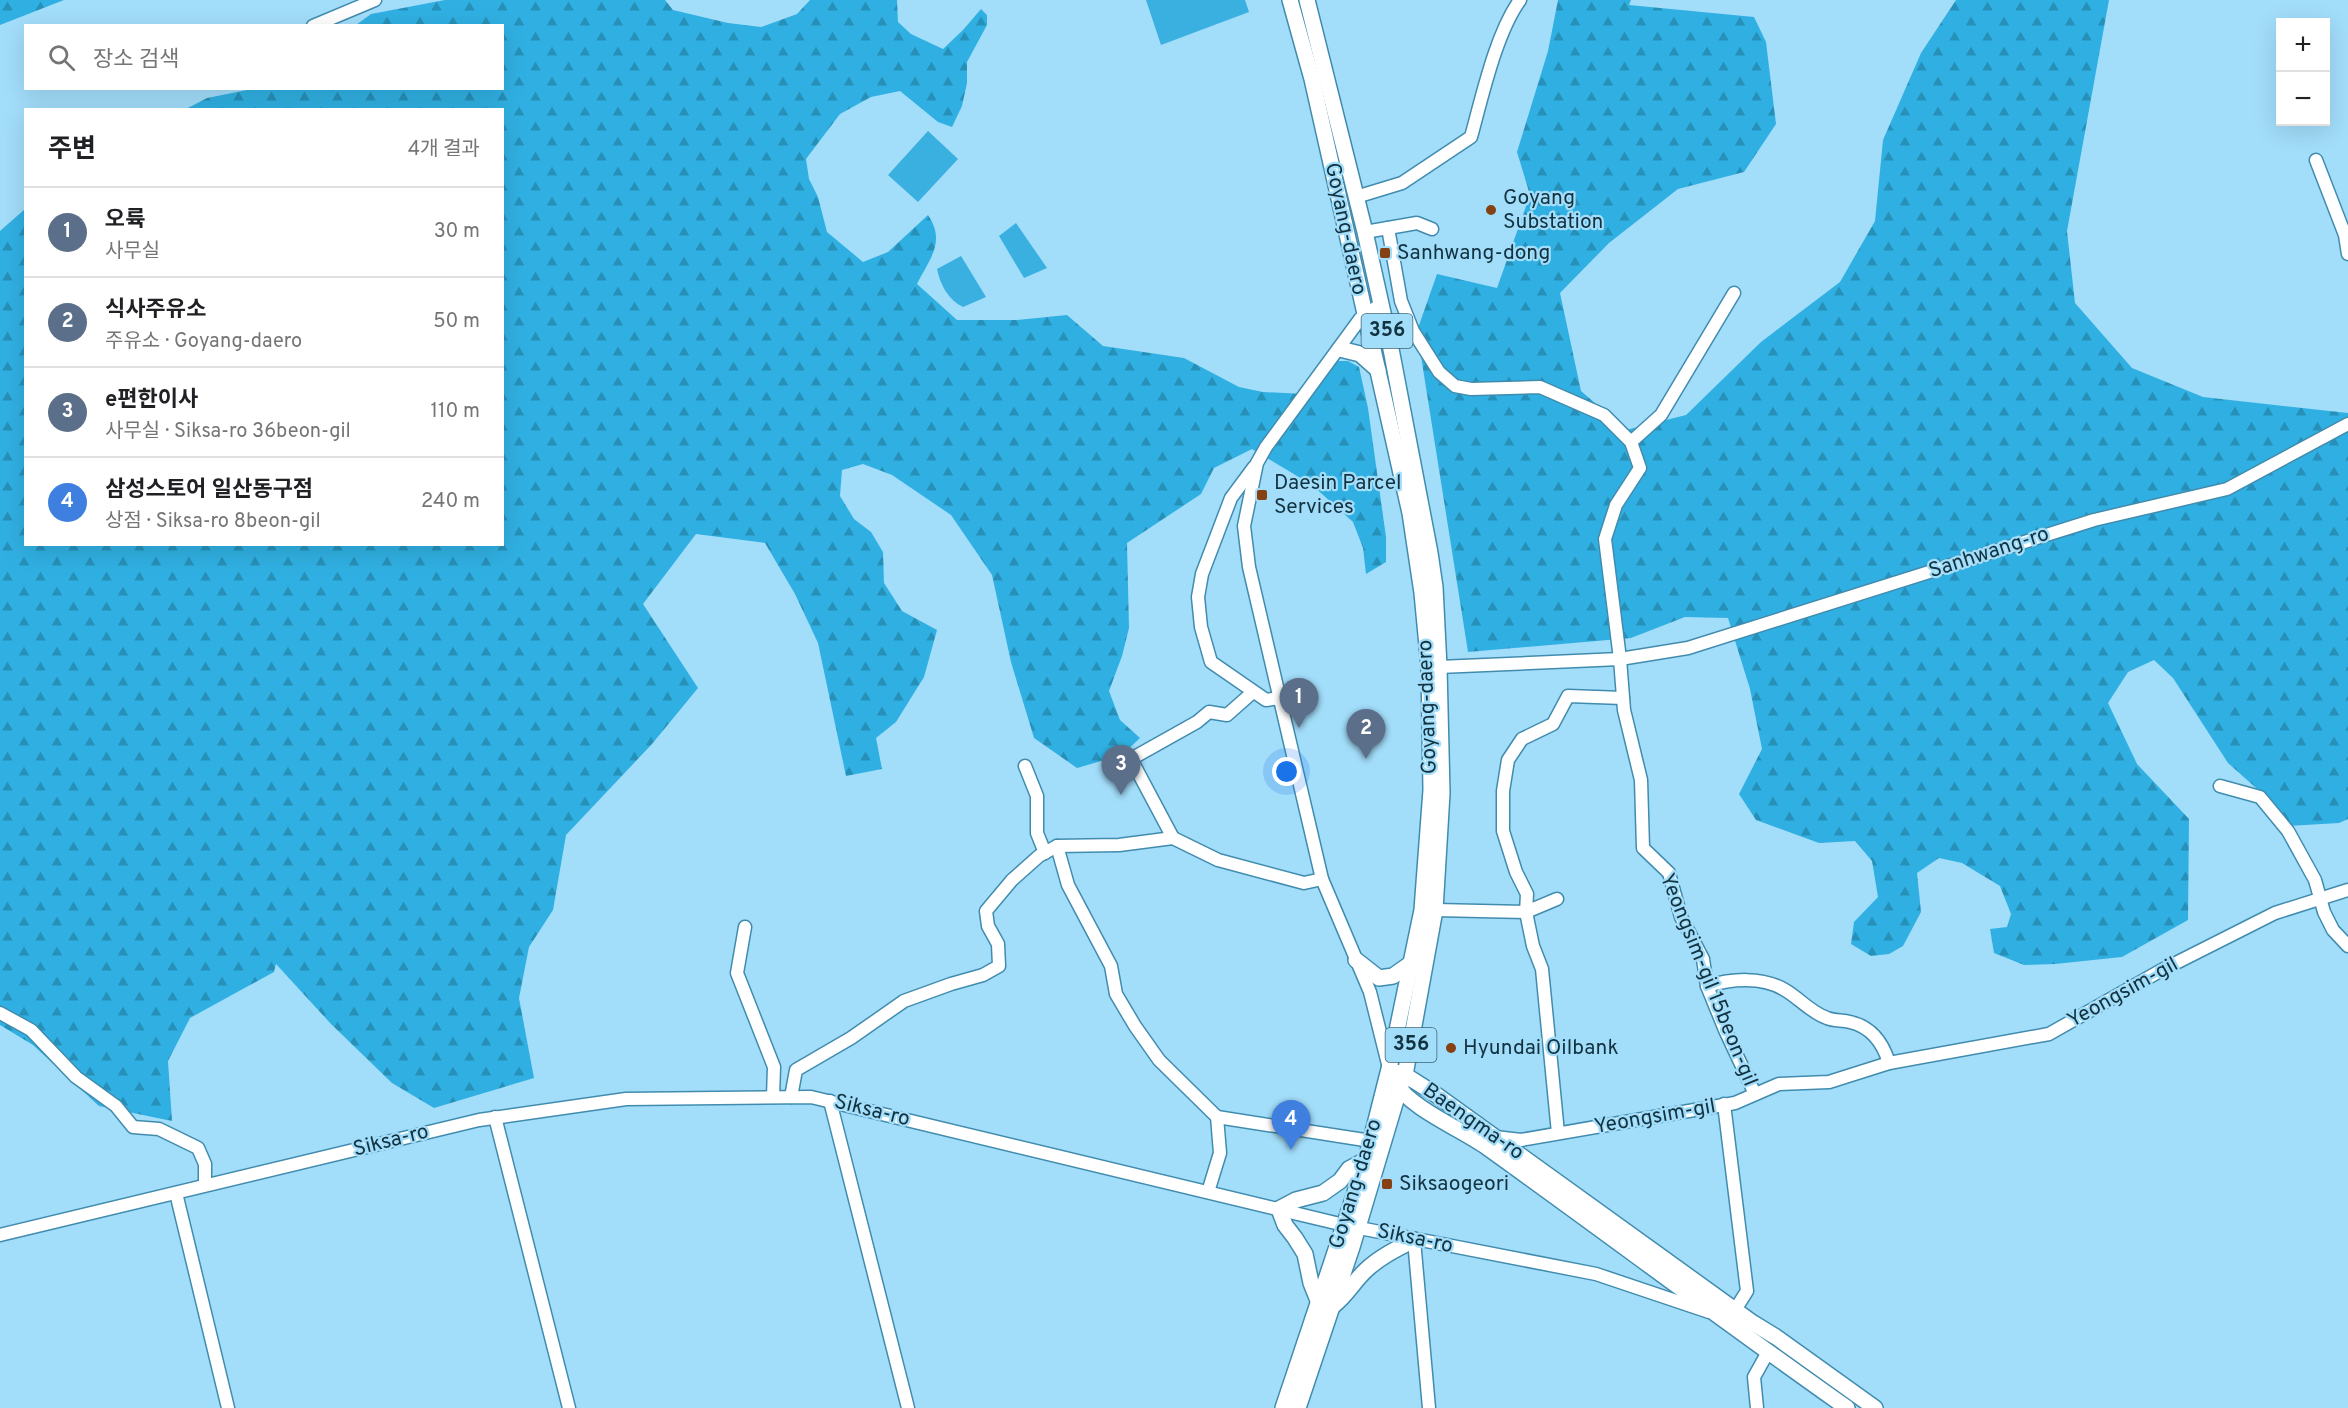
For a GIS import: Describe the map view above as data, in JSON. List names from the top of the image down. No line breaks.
{"streets":{"main road":["Goyang-daero","356","Baengma-ro"],"street":["Sanhwang-ro","Yeongsim-gil 15beon-gil","Yeongsim-gil","Siksa-ro"]},"crossings":[["Goyang-daero","Sanhwang-ro"],["Goyang-daero","Siksa-ro"],["Goyang-daero","Baengma-ro"],["Sanhwang-ro","Yeongsim-gil 15beon-gil"],["Yeongsim-gil 15beon-gil","Yeongsim-gil"],["Yeongsim-gil","Baengma-ro"],["Siksa-ro","Baengma-ro"]],"places":{"other":["Goyang Substation","Hyundai Oilbank"],"transit":["Sanhwang-dong","Daesin Parcel Services","Siksaogeori"]},"page":{"map_buttons":["+","−"],"search":"장소 검색","heading":["주변","4개 결과"],"list":[{"mark":"1","name":"오륙","note":"사무실","value":"30 m"},{"mark":"2","name":"식사주유소","note":"주유소 · Goyang-daero","value":"50 m"},{"mark":"3","name":"e편한이사","note":"사무실 · Siksa-ro 36beon-gil","value":"110 m"},{"mark":"4","name":"삼성스토어 일산동구점","note":"상점 · Siksa-ro 8beon-gil","value":"240 m"}],"pins":["1","2","3","4"]}}
